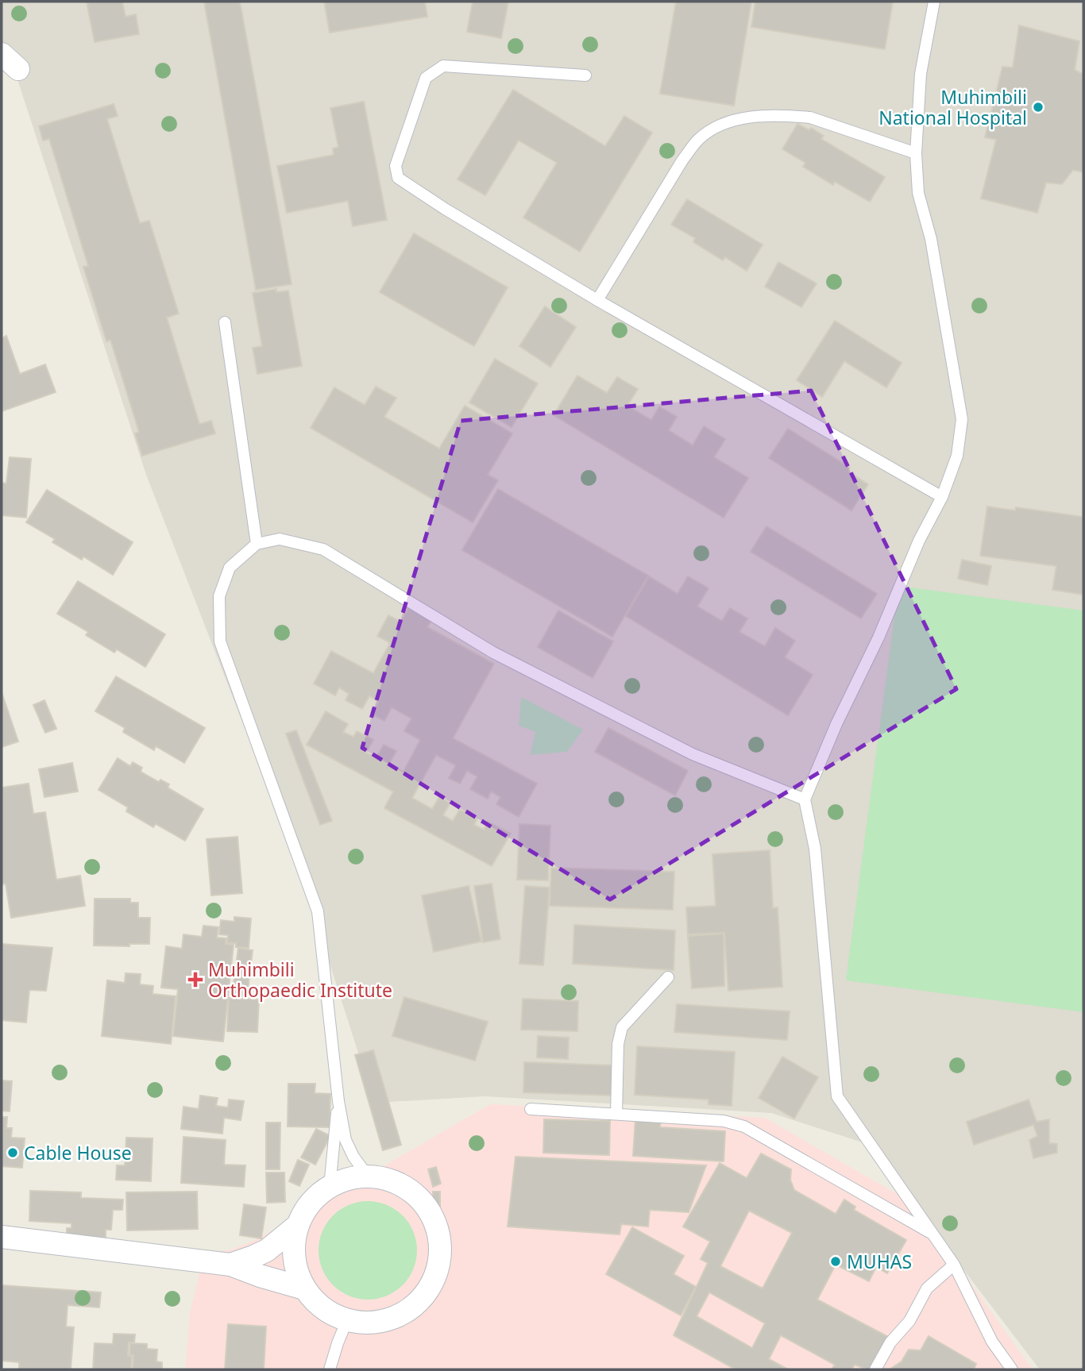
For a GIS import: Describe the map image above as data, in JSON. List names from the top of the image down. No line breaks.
{"places":{"other":["Muhimbili National Hospital","Cable House","MUHAS"],"health":["Muhimbili Orthopaedic Institute"]}}
